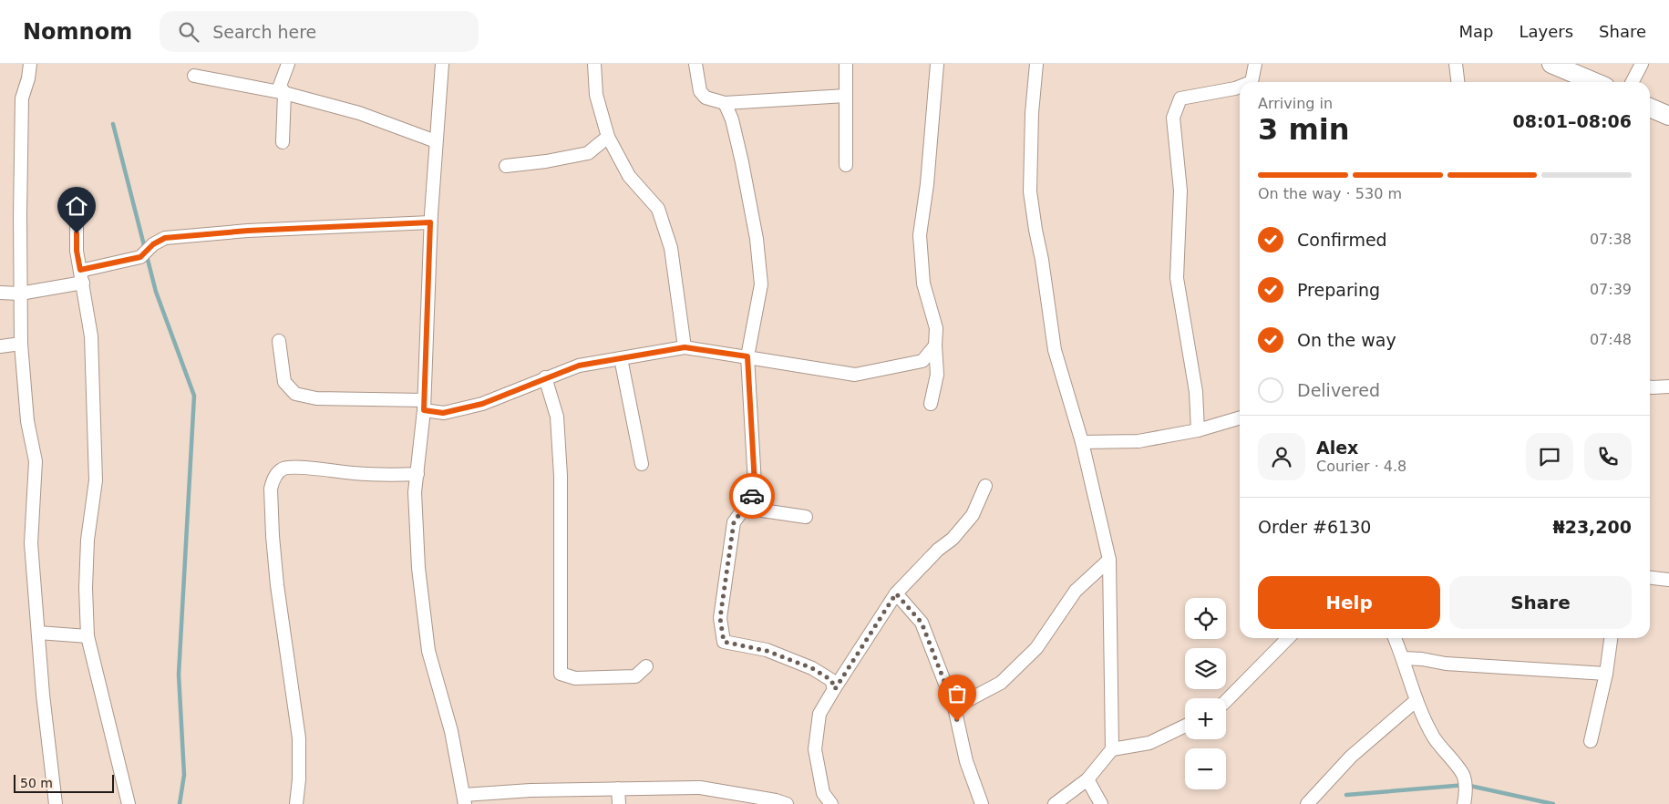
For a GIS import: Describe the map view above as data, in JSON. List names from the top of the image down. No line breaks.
{"scale_bar":"50 m","page":{"header":"Nomnom","search":"Search here","nav":["Map","Layers","Share"],"heading":["3 min","Arriving in","08:01–08:06"],"panel":["Alex","Courier · 4.8","Order #6130","₦23,200"],"bar":"On the way · 530 m","list":[["Confirmed","07:38"],["Preparing","07:39"],["On the way","07:48"],"Delivered"],"buttons":["Help","Share"],"map_buttons":["+","−"],"scale":"50 m"}}
